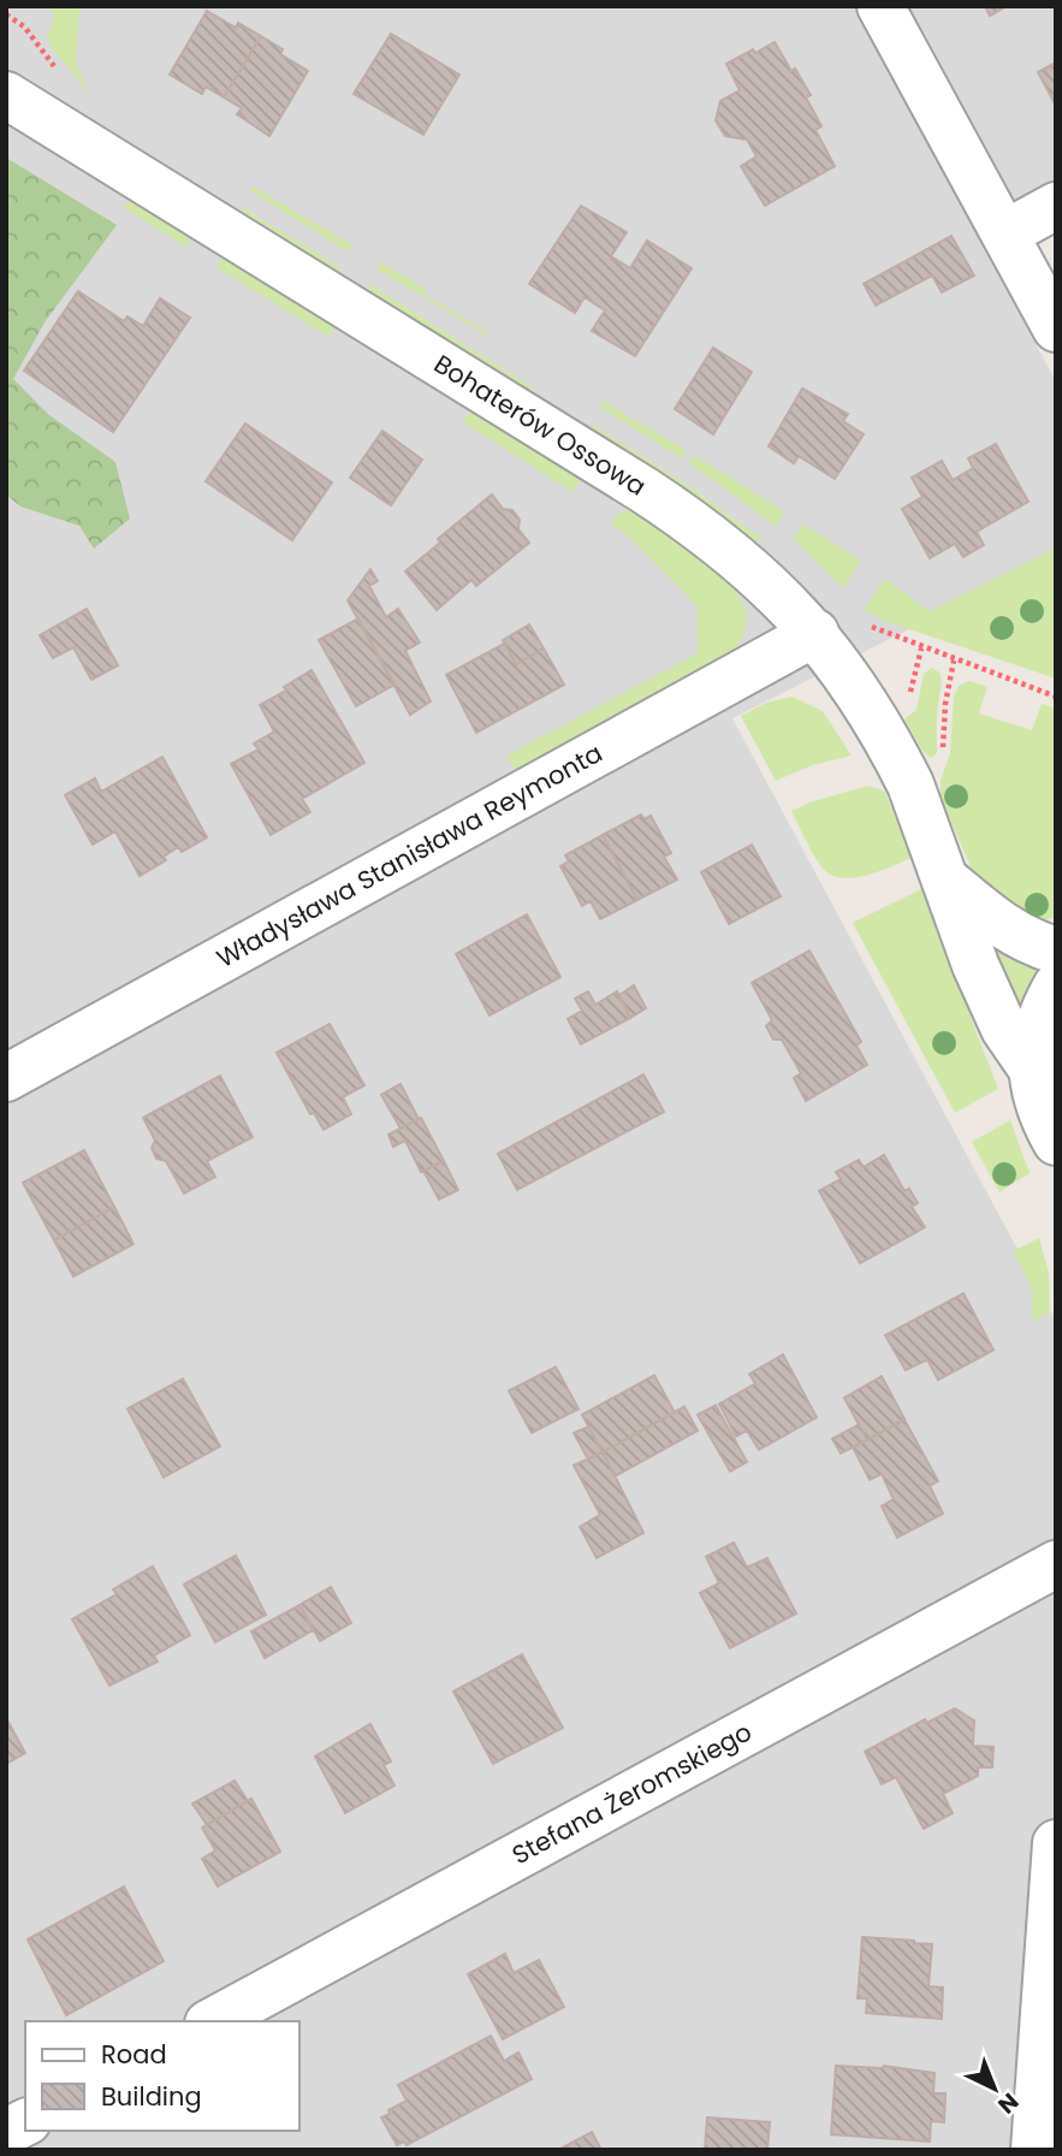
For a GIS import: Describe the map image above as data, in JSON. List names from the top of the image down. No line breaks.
{"streets":{"street":["Bohaterów Ossowa","Władysława Stanisława Reymonta","Stefana Żeromskiego"]},"crossings":[["Bohaterów Ossowa","Władysława Stanisława Reymonta"]],"legend":["Road","Building"],"north":"bottom right"}
